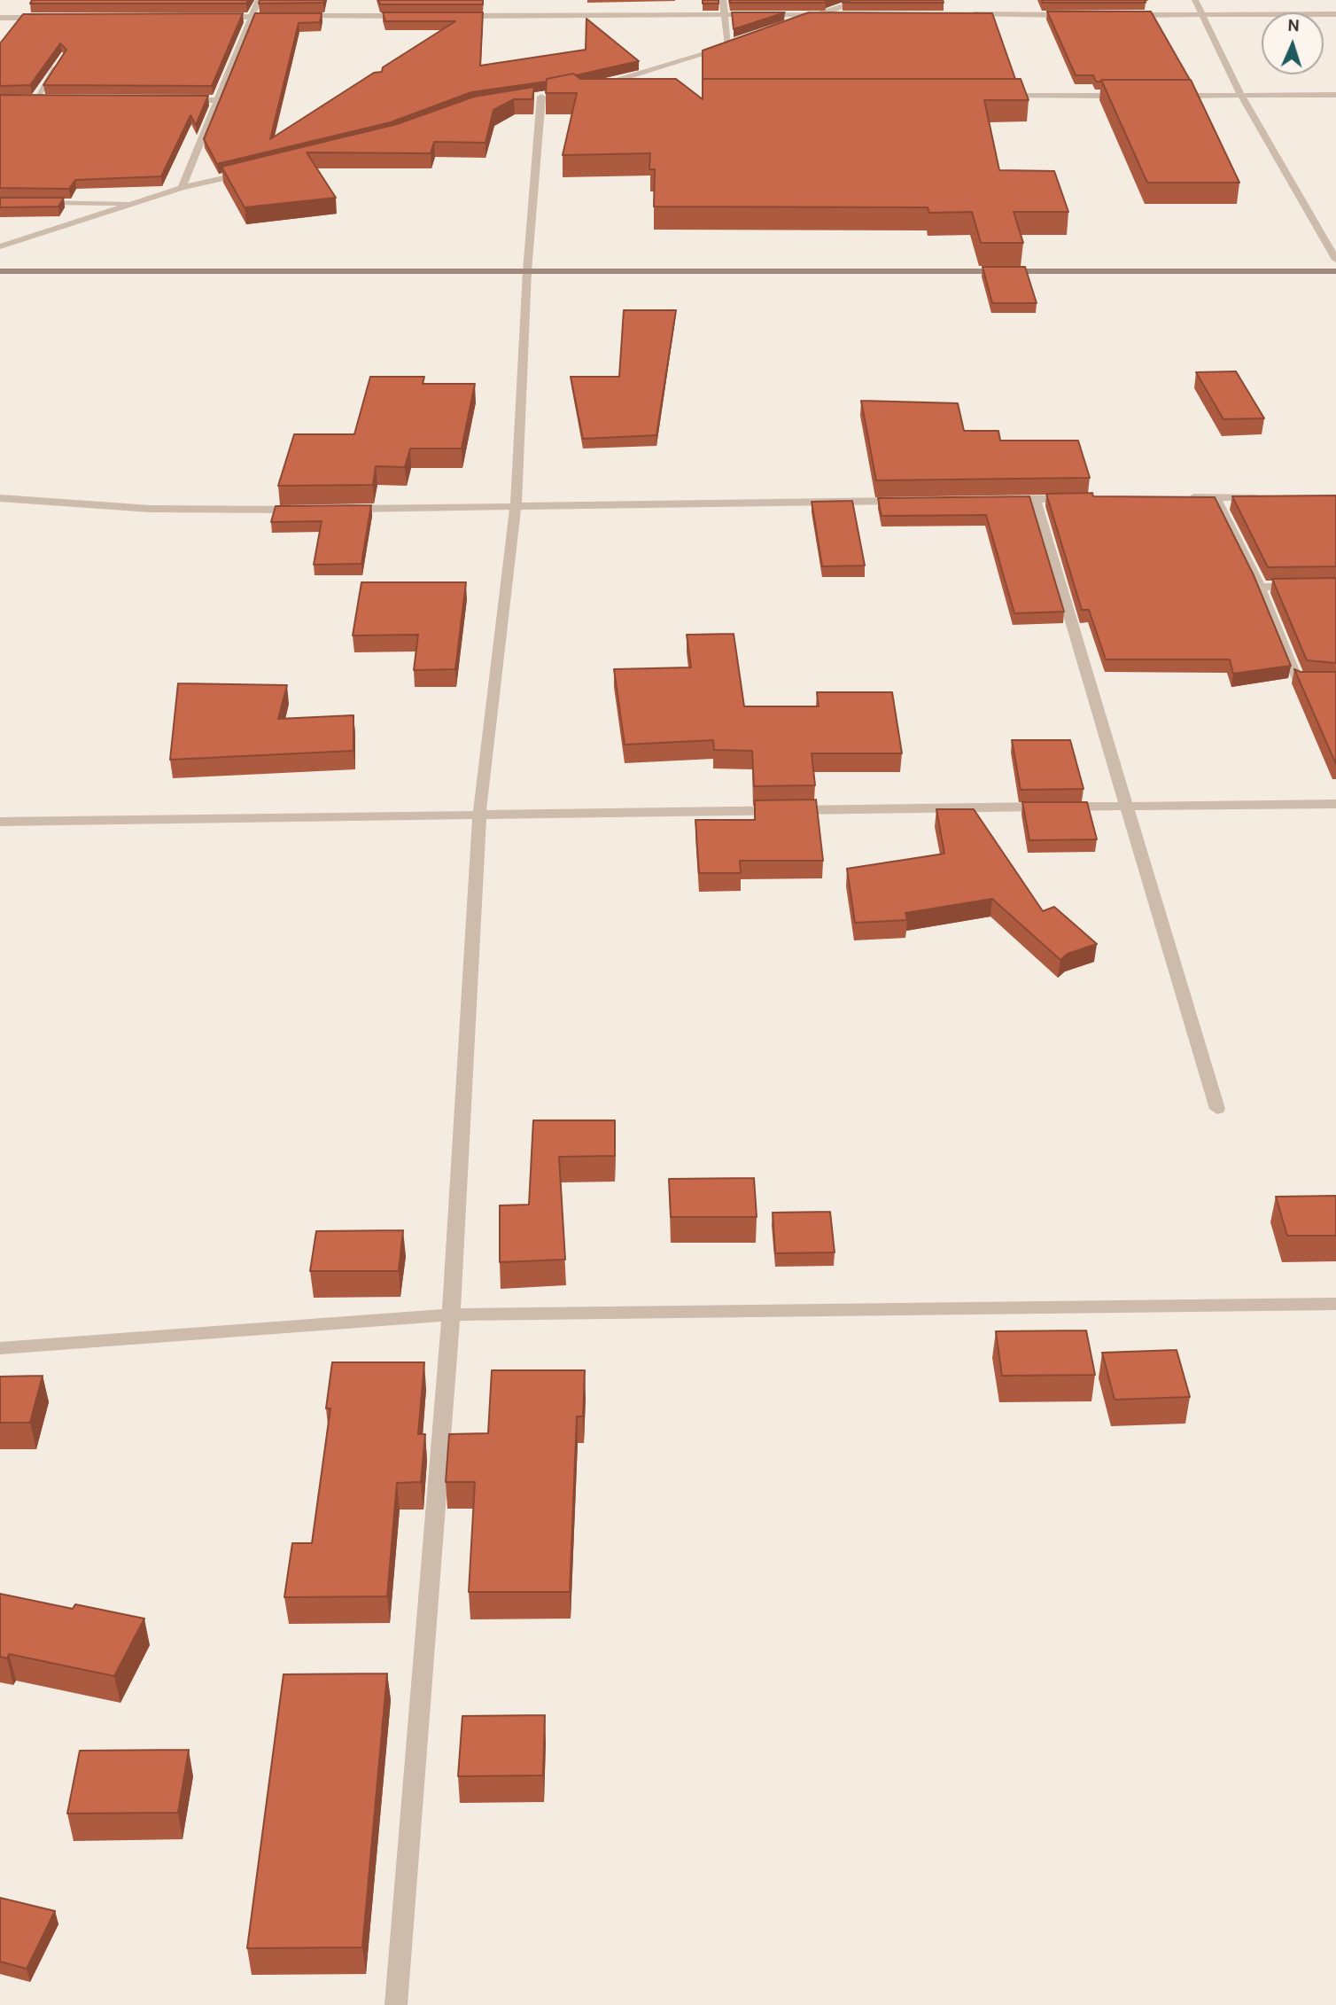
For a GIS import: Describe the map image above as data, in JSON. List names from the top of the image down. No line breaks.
{"north":"top"}
